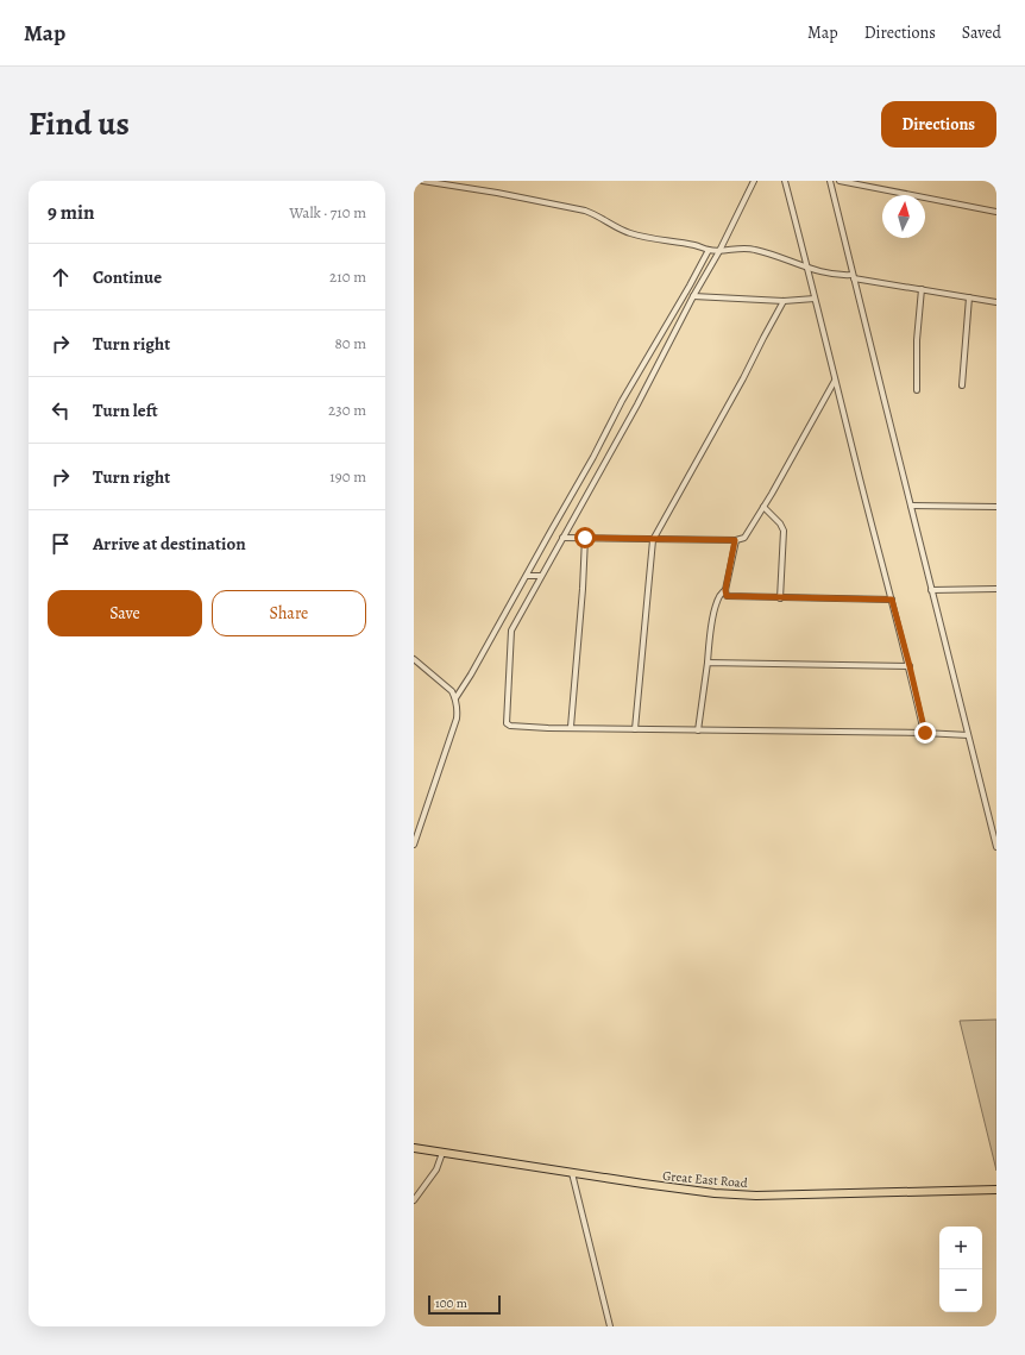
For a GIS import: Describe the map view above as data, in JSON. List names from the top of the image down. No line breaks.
{"streets":{"highway":["Great East Road"]},"scale_bar":"100 m","north":"top","page":{"header":"Map","nav":["Map","Directions","Saved"],"title":"Find us","buttons":["Directions",["Save","Share"]],"heading":["9 min","Walk · 710 m"],"list":[["Continue","210 m"],["Turn right","80 m"],["Turn left","230 m"],["Turn right","190 m"],"Arrive at destination"],"map_buttons":["+","−"],"scale":"100 m"}}
